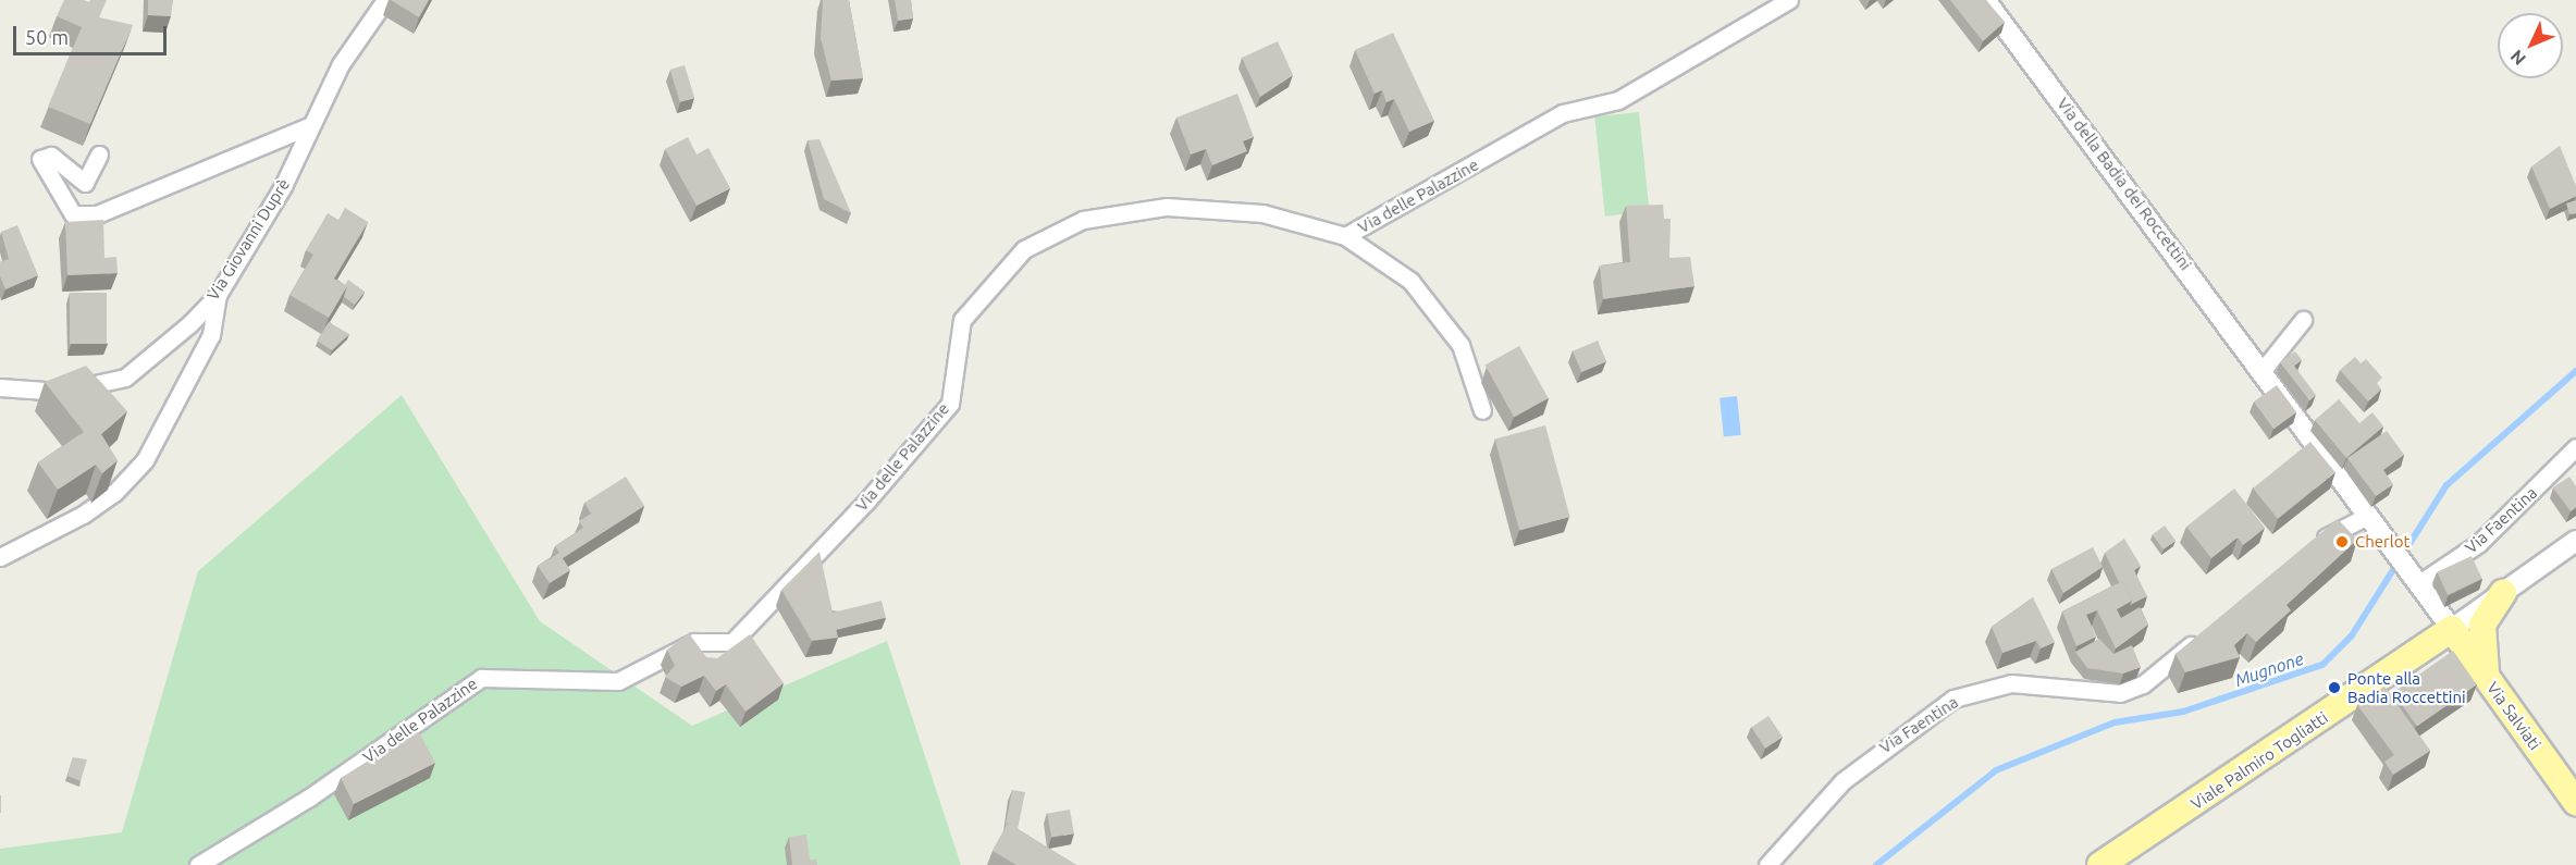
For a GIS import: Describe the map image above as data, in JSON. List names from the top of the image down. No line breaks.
{"streets":{"main road":["Via Salviati","Viale Palmiro Togliatti"],"street":["Via della Badia dei Roccettini","Via delle Palazzine","Via Giovanni Duprè","Via Faentina"]},"crossings":[["Via della Badia dei Roccettini","Via Faentina"],["Via Salviati","Viale Palmiro Togliatti"]],"water":["Mugnone"],"places":["Cherlot","Ponte alla Badia Roccettini"],"scale_bar":"50 m","north":"bottom left"}
